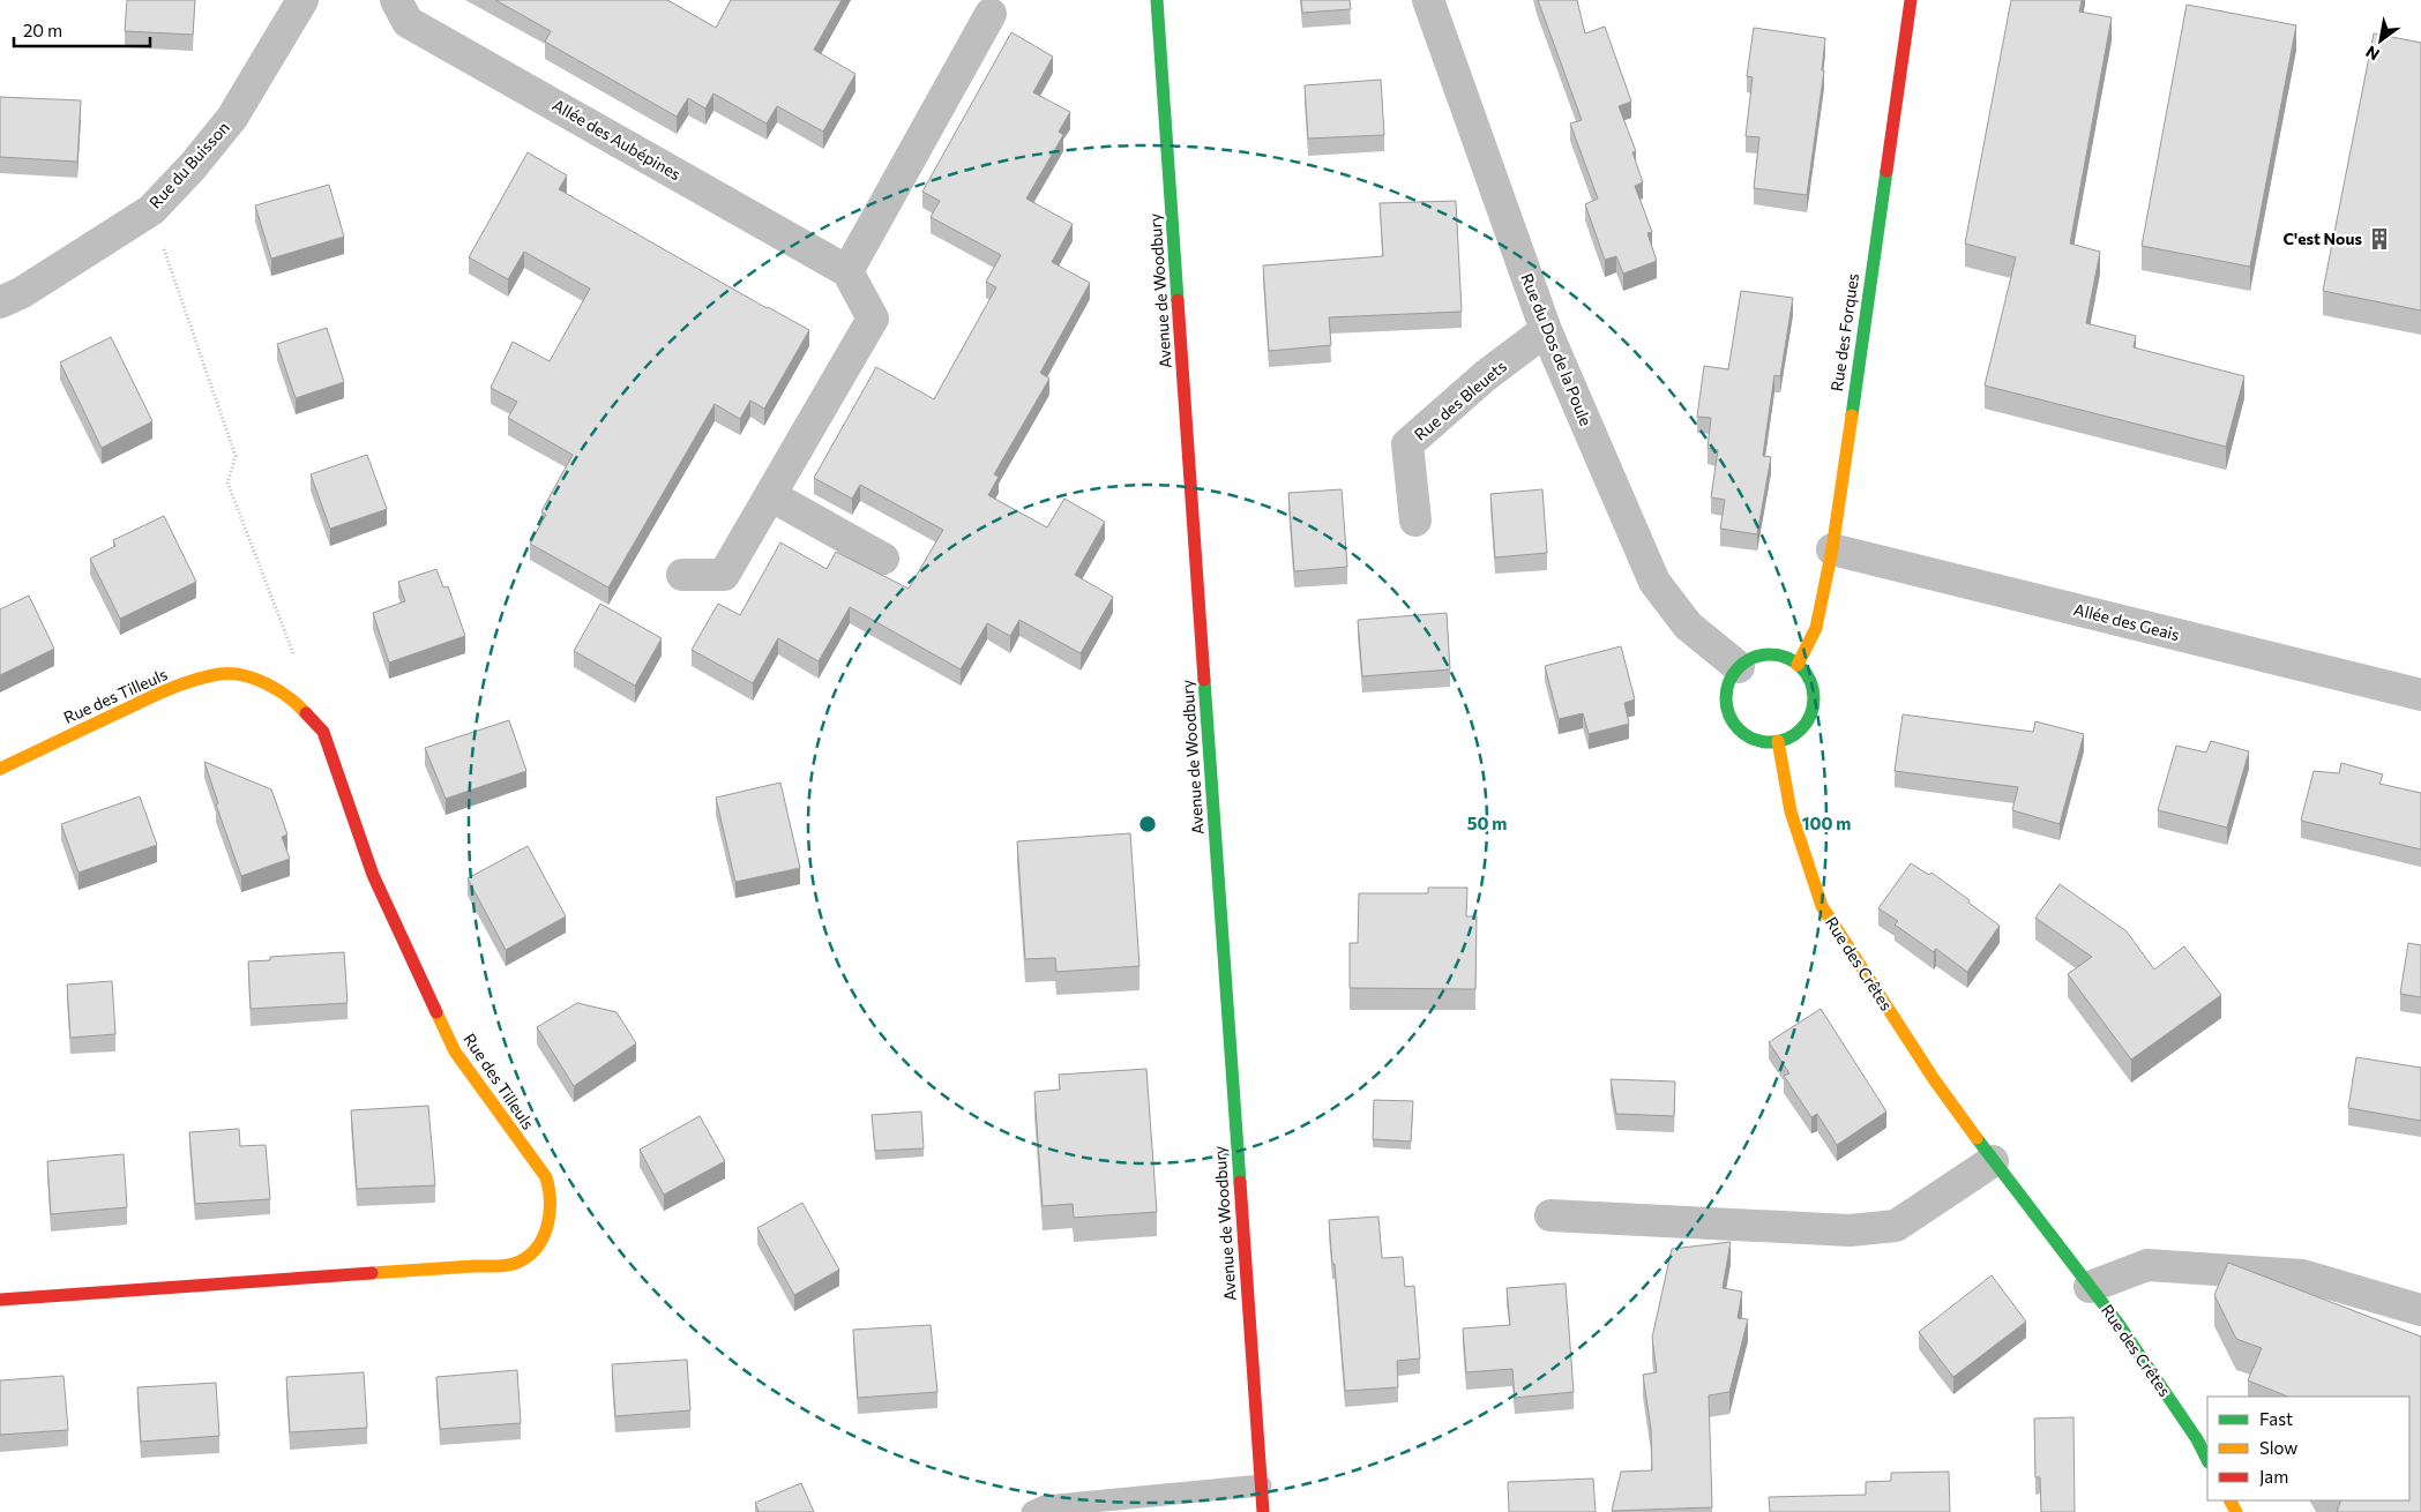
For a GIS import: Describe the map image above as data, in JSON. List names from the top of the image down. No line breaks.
{"streets":{"street":["Allée des Aubépines","Rue du Buisson","Avenue de Woodbury","Rue des Forques","Rue du Dos de la Poule","Rue des Bleuets","Allée des Geais","Rue des Tilleuls","Rue des Crêtes"]},"crossings":[["Rue des Forques","Rue du Dos de la Poule"],["Rue des Forques","Allée des Geais"],["Rue des Forques","Rue des Crêtes"],["Rue du Dos de la Poule","Rue des Bleuets"],["Rue du Dos de la Poule","Rue des Crêtes"]],"places":{"building":["C'est Nous"]},"legend":["Fast","Slow","Jam"],"scale_bar":"20 m","north":"bottom left","rings":["50 m","100 m"]}
